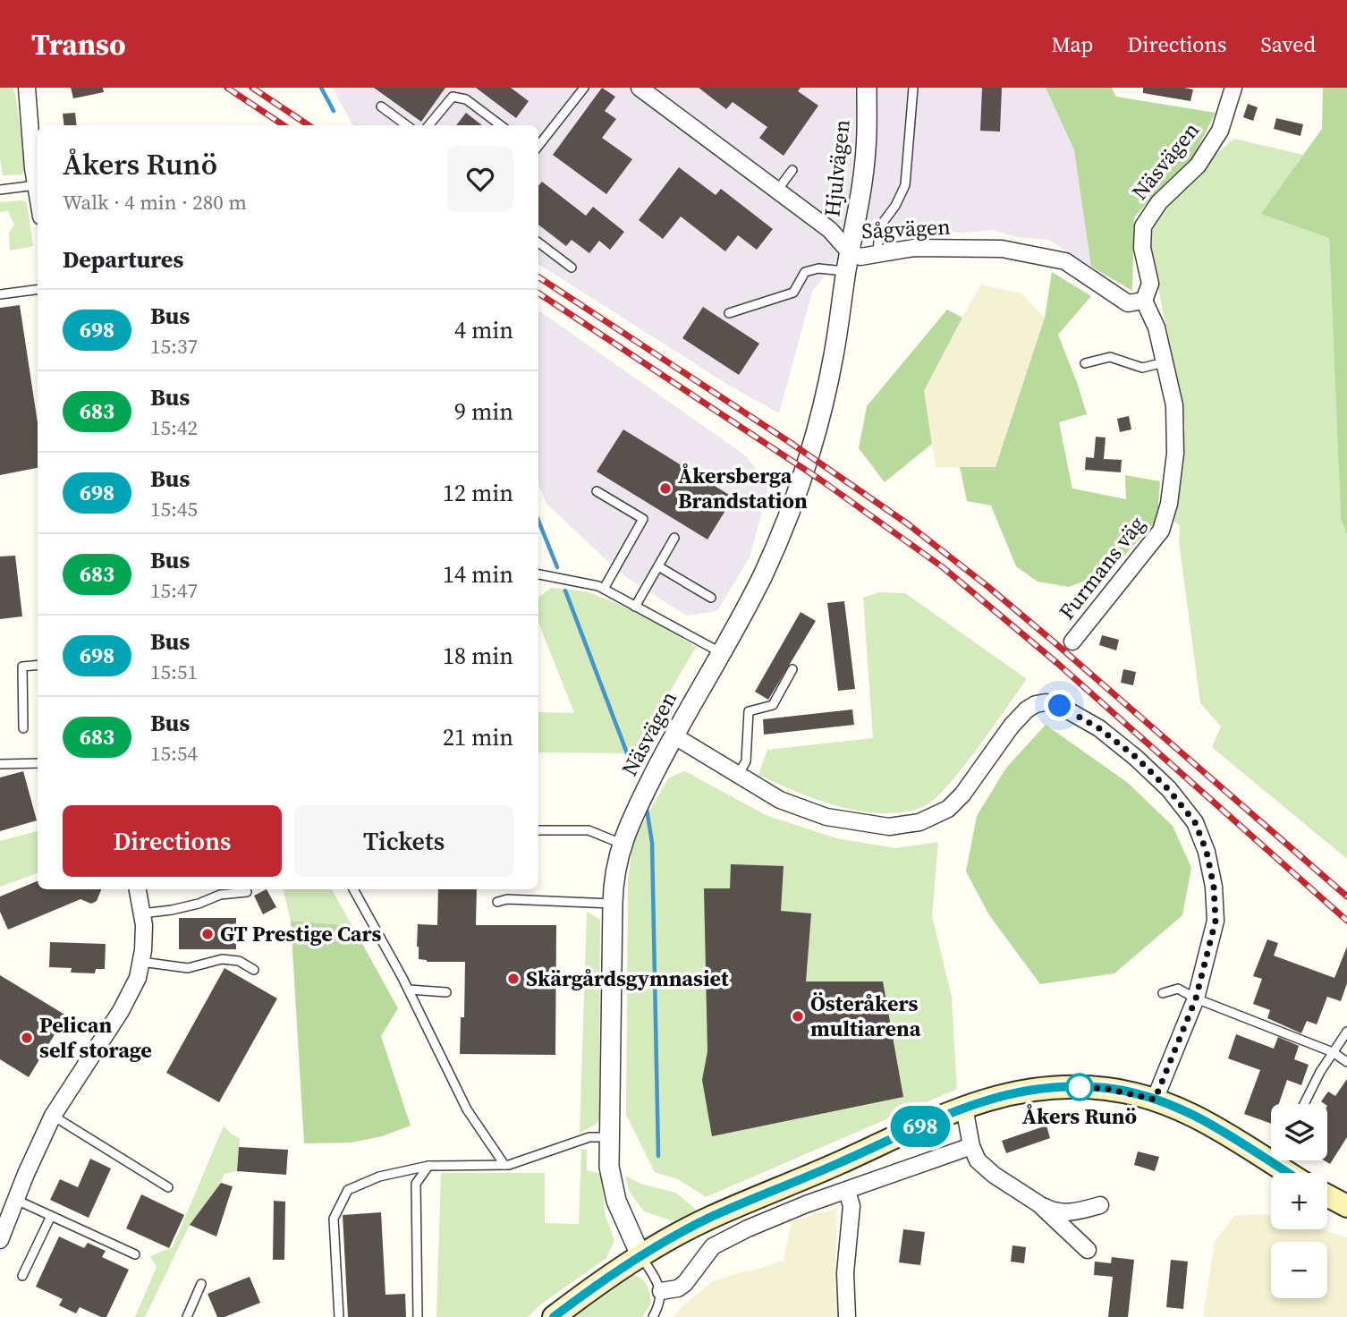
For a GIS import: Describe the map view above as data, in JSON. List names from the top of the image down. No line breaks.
{"streets":{"street":["Näsvägen","Hjulvägen","Sågvägen","Furmans väg"]},"crossings":[["Näsvägen","Hjulvägen"],["Näsvägen","Sågvägen"],["Näsvägen","Furmans väg"],["Hjulvägen","Sågvägen"],["Sågvägen","Furmans väg"]],"places":["Åkersberga Brandstation","GT Prestige Cars","Skärgårdsgymnasiet","Österåkers multiarena","Pelican self storage","Åkers Runö"],"lines":["bus line 698"],"page":{"header":"Transo","nav":["Map","Directions","Saved"],"on_map":"698","heading":[["Åkers Runö","Walk · 4 min · 280 m"],"Departures"],"list":[{"mark":"698","name":"Bus","note":"15:37","value":"4 min"},{"mark":"683","name":"Bus","note":"15:42","value":"9 min"},{"mark":"698","name":"Bus","note":"15:45","value":"12 min"},{"mark":"683","name":"Bus","note":"15:47","value":"14 min"},{"mark":"698","name":"Bus","note":"15:51","value":"18 min"},{"mark":"683","name":"Bus","note":"15:54","value":"21 min"}],"buttons":["Directions","Tickets"],"map_buttons":["+","−"]}}
